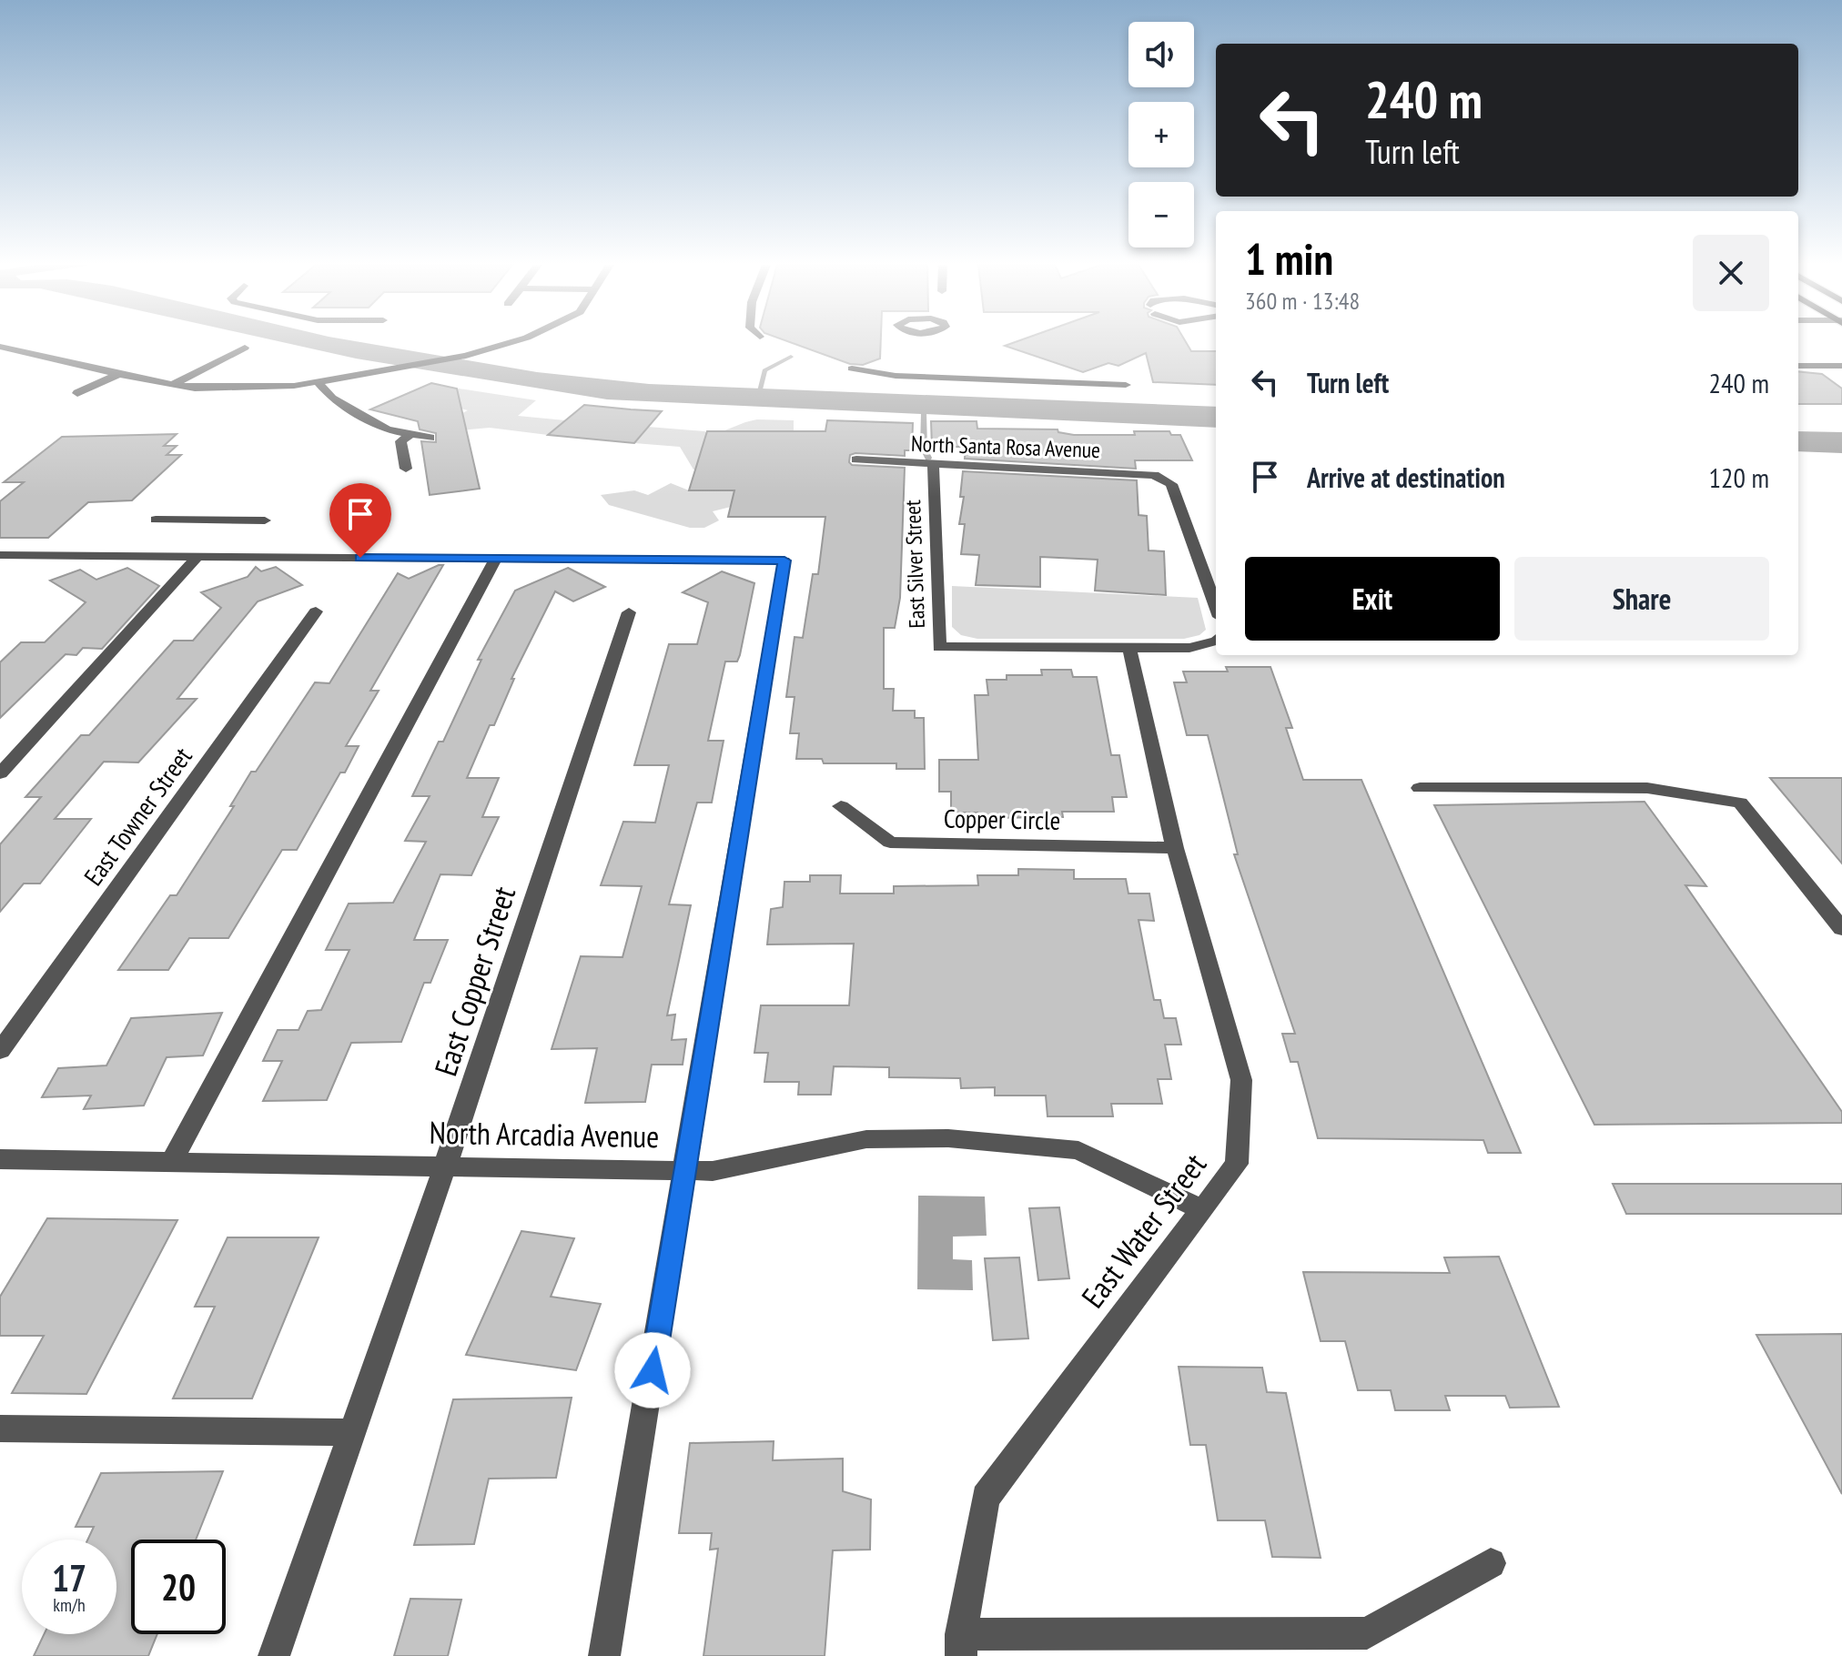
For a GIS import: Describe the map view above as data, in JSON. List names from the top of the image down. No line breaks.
{"streets":{"street":["North Santa Rosa Avenue","East Silver Street","East Towner Street","Copper Circle","East Copper Street","North Arcadia Avenue","East Water Street"]},"crossings":[["North Santa Rosa Avenue","East Silver Street"],["East Silver Street","East Water Street"],["Copper Circle","East Water Street"],["East Copper Street","North Arcadia Avenue"],["North Arcadia Avenue","East Water Street"]],"page":{"map_buttons":["+","−"],"turn":["240 m","Turn left"],"heading":["1 min","360 m · 13:48"],"list":[{"name":"Turn left","value":"240 m"},{"name":"Arrive at destination","value":"120 m"}],"buttons":["Exit","Share"],"speed":"17 km/h","limit":"20"}}
